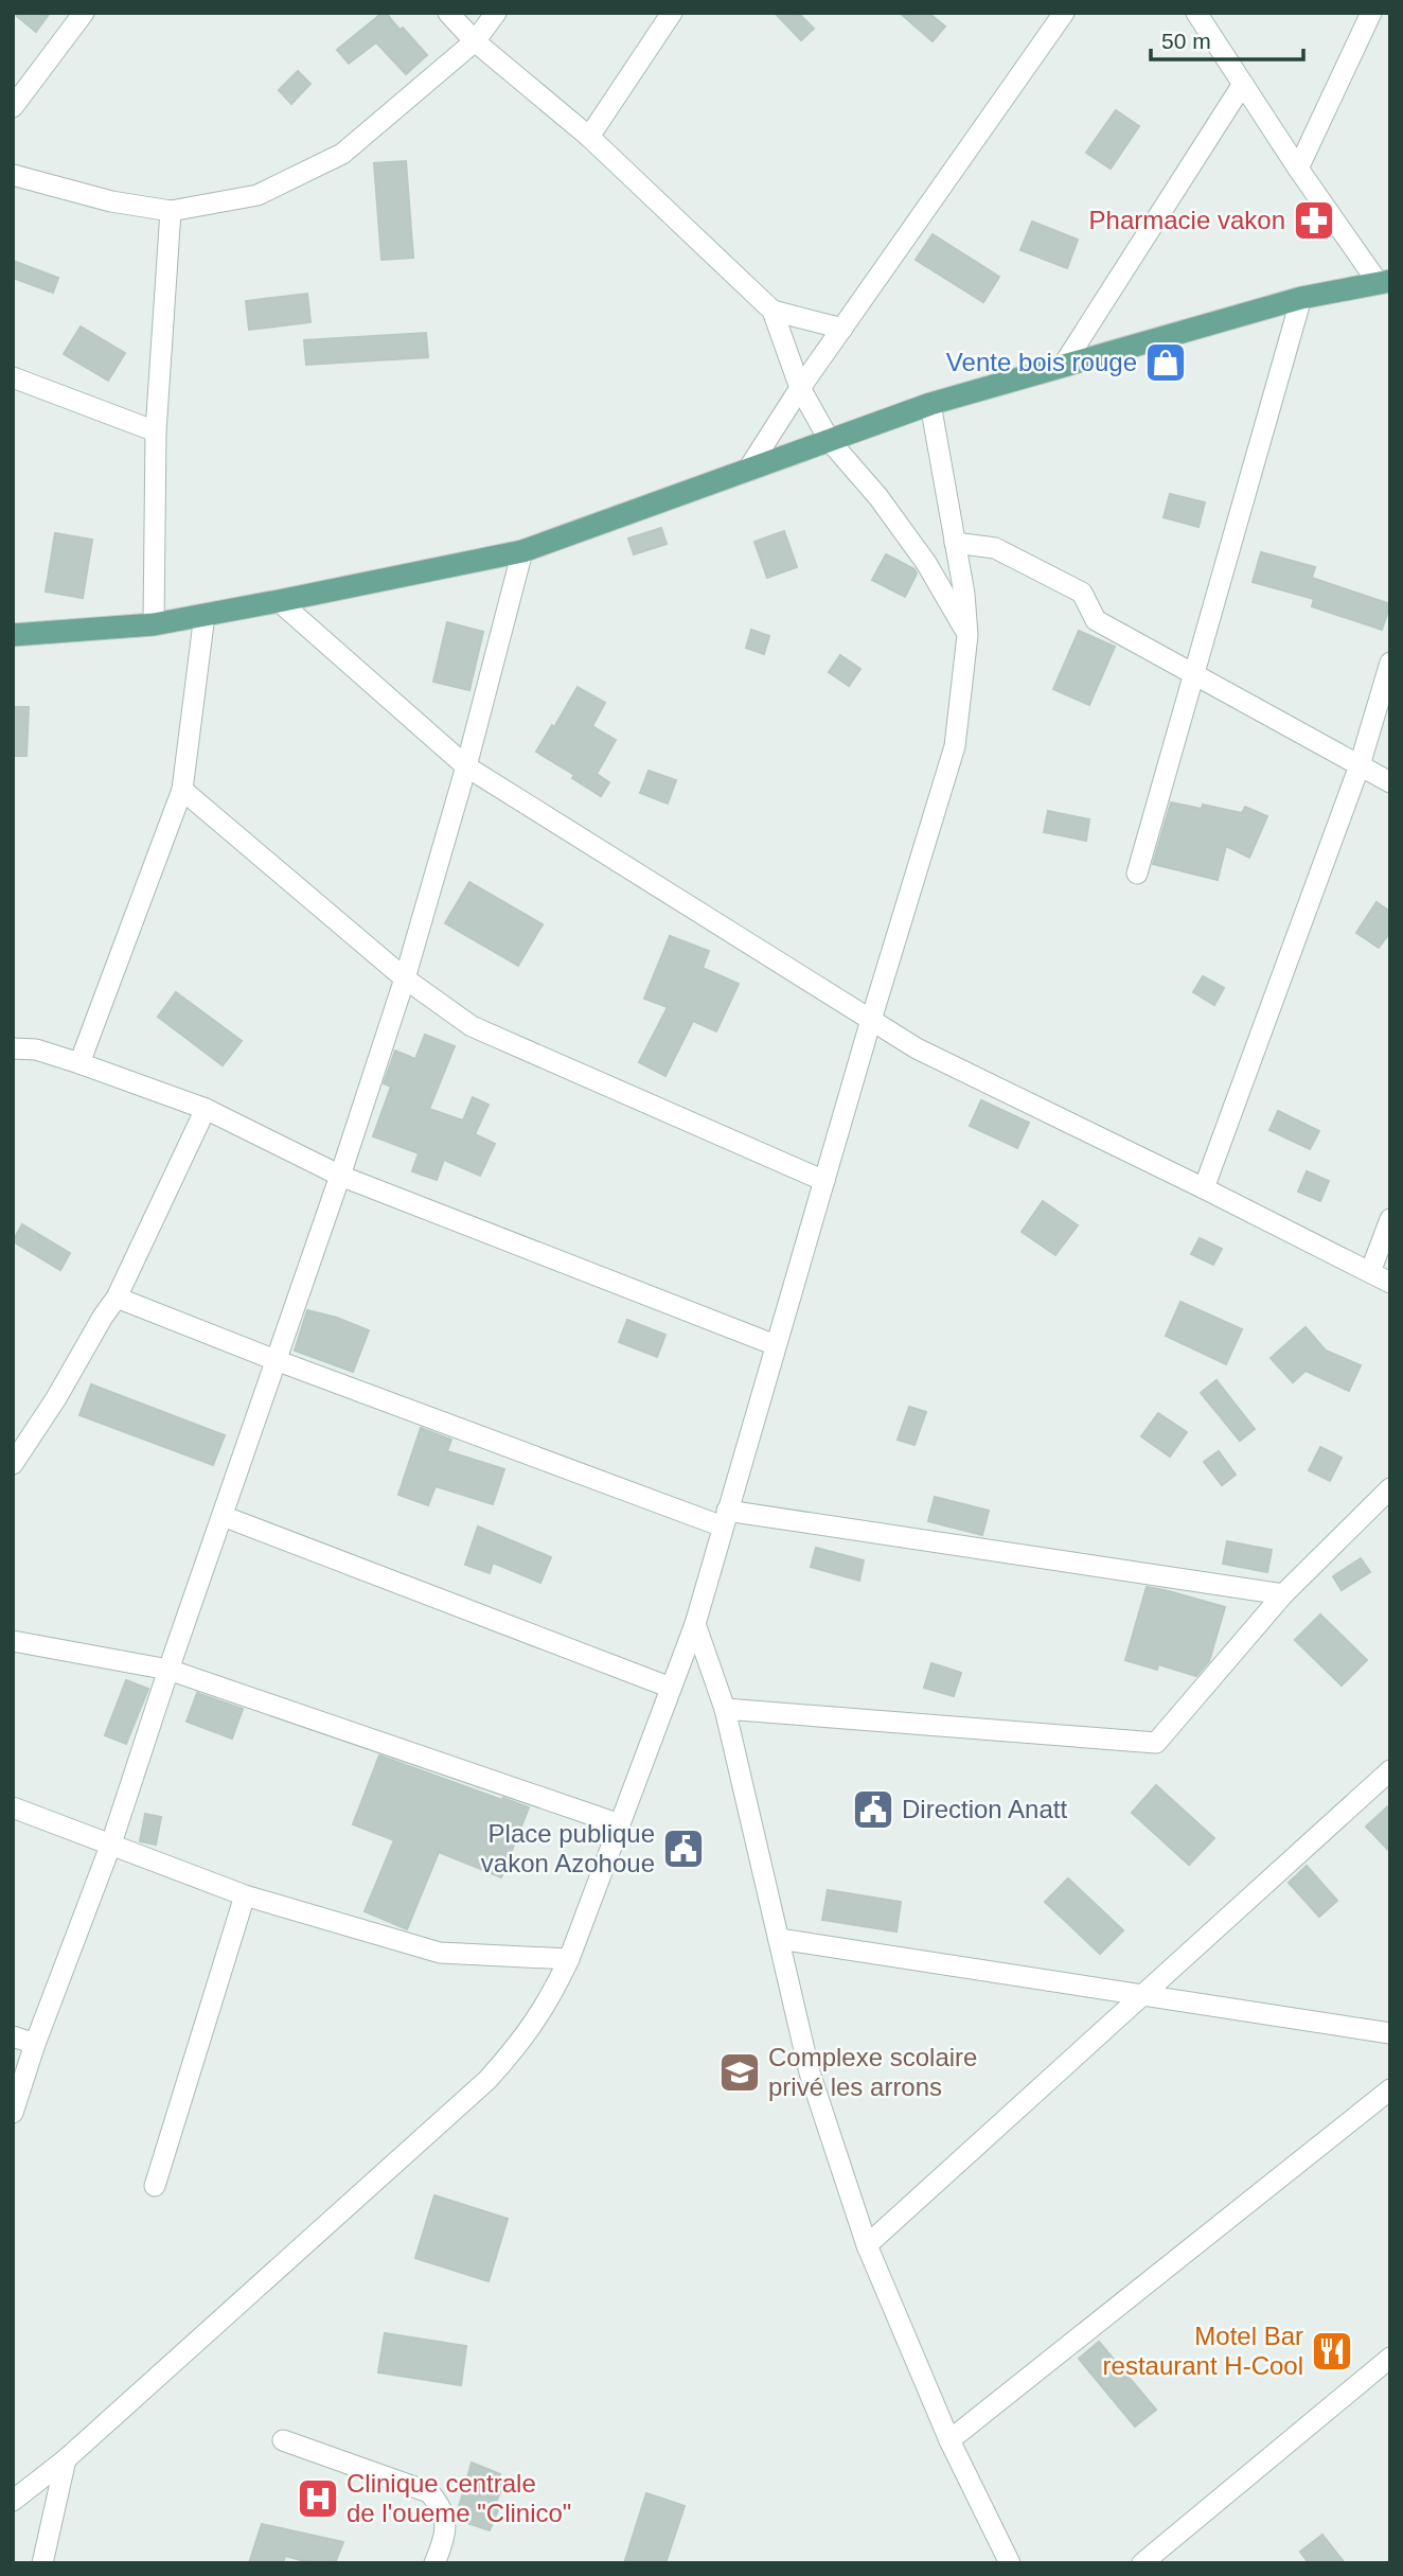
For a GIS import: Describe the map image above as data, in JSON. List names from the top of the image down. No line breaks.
{"places":{"pharmacy":["Pharmacie vakon"],"shop":["Vente bois rouge"],"public building":["Direction Anatt","Place publique vakon Azohoue"],"school or university":["Complexe scolaire privé les arrons"],"restaurant":["Motel Bar restaurant H-Cool"],"hospital":["Clinique centrale de l'oueme \"Clinico\""]},"scale_bar":"50 m"}
